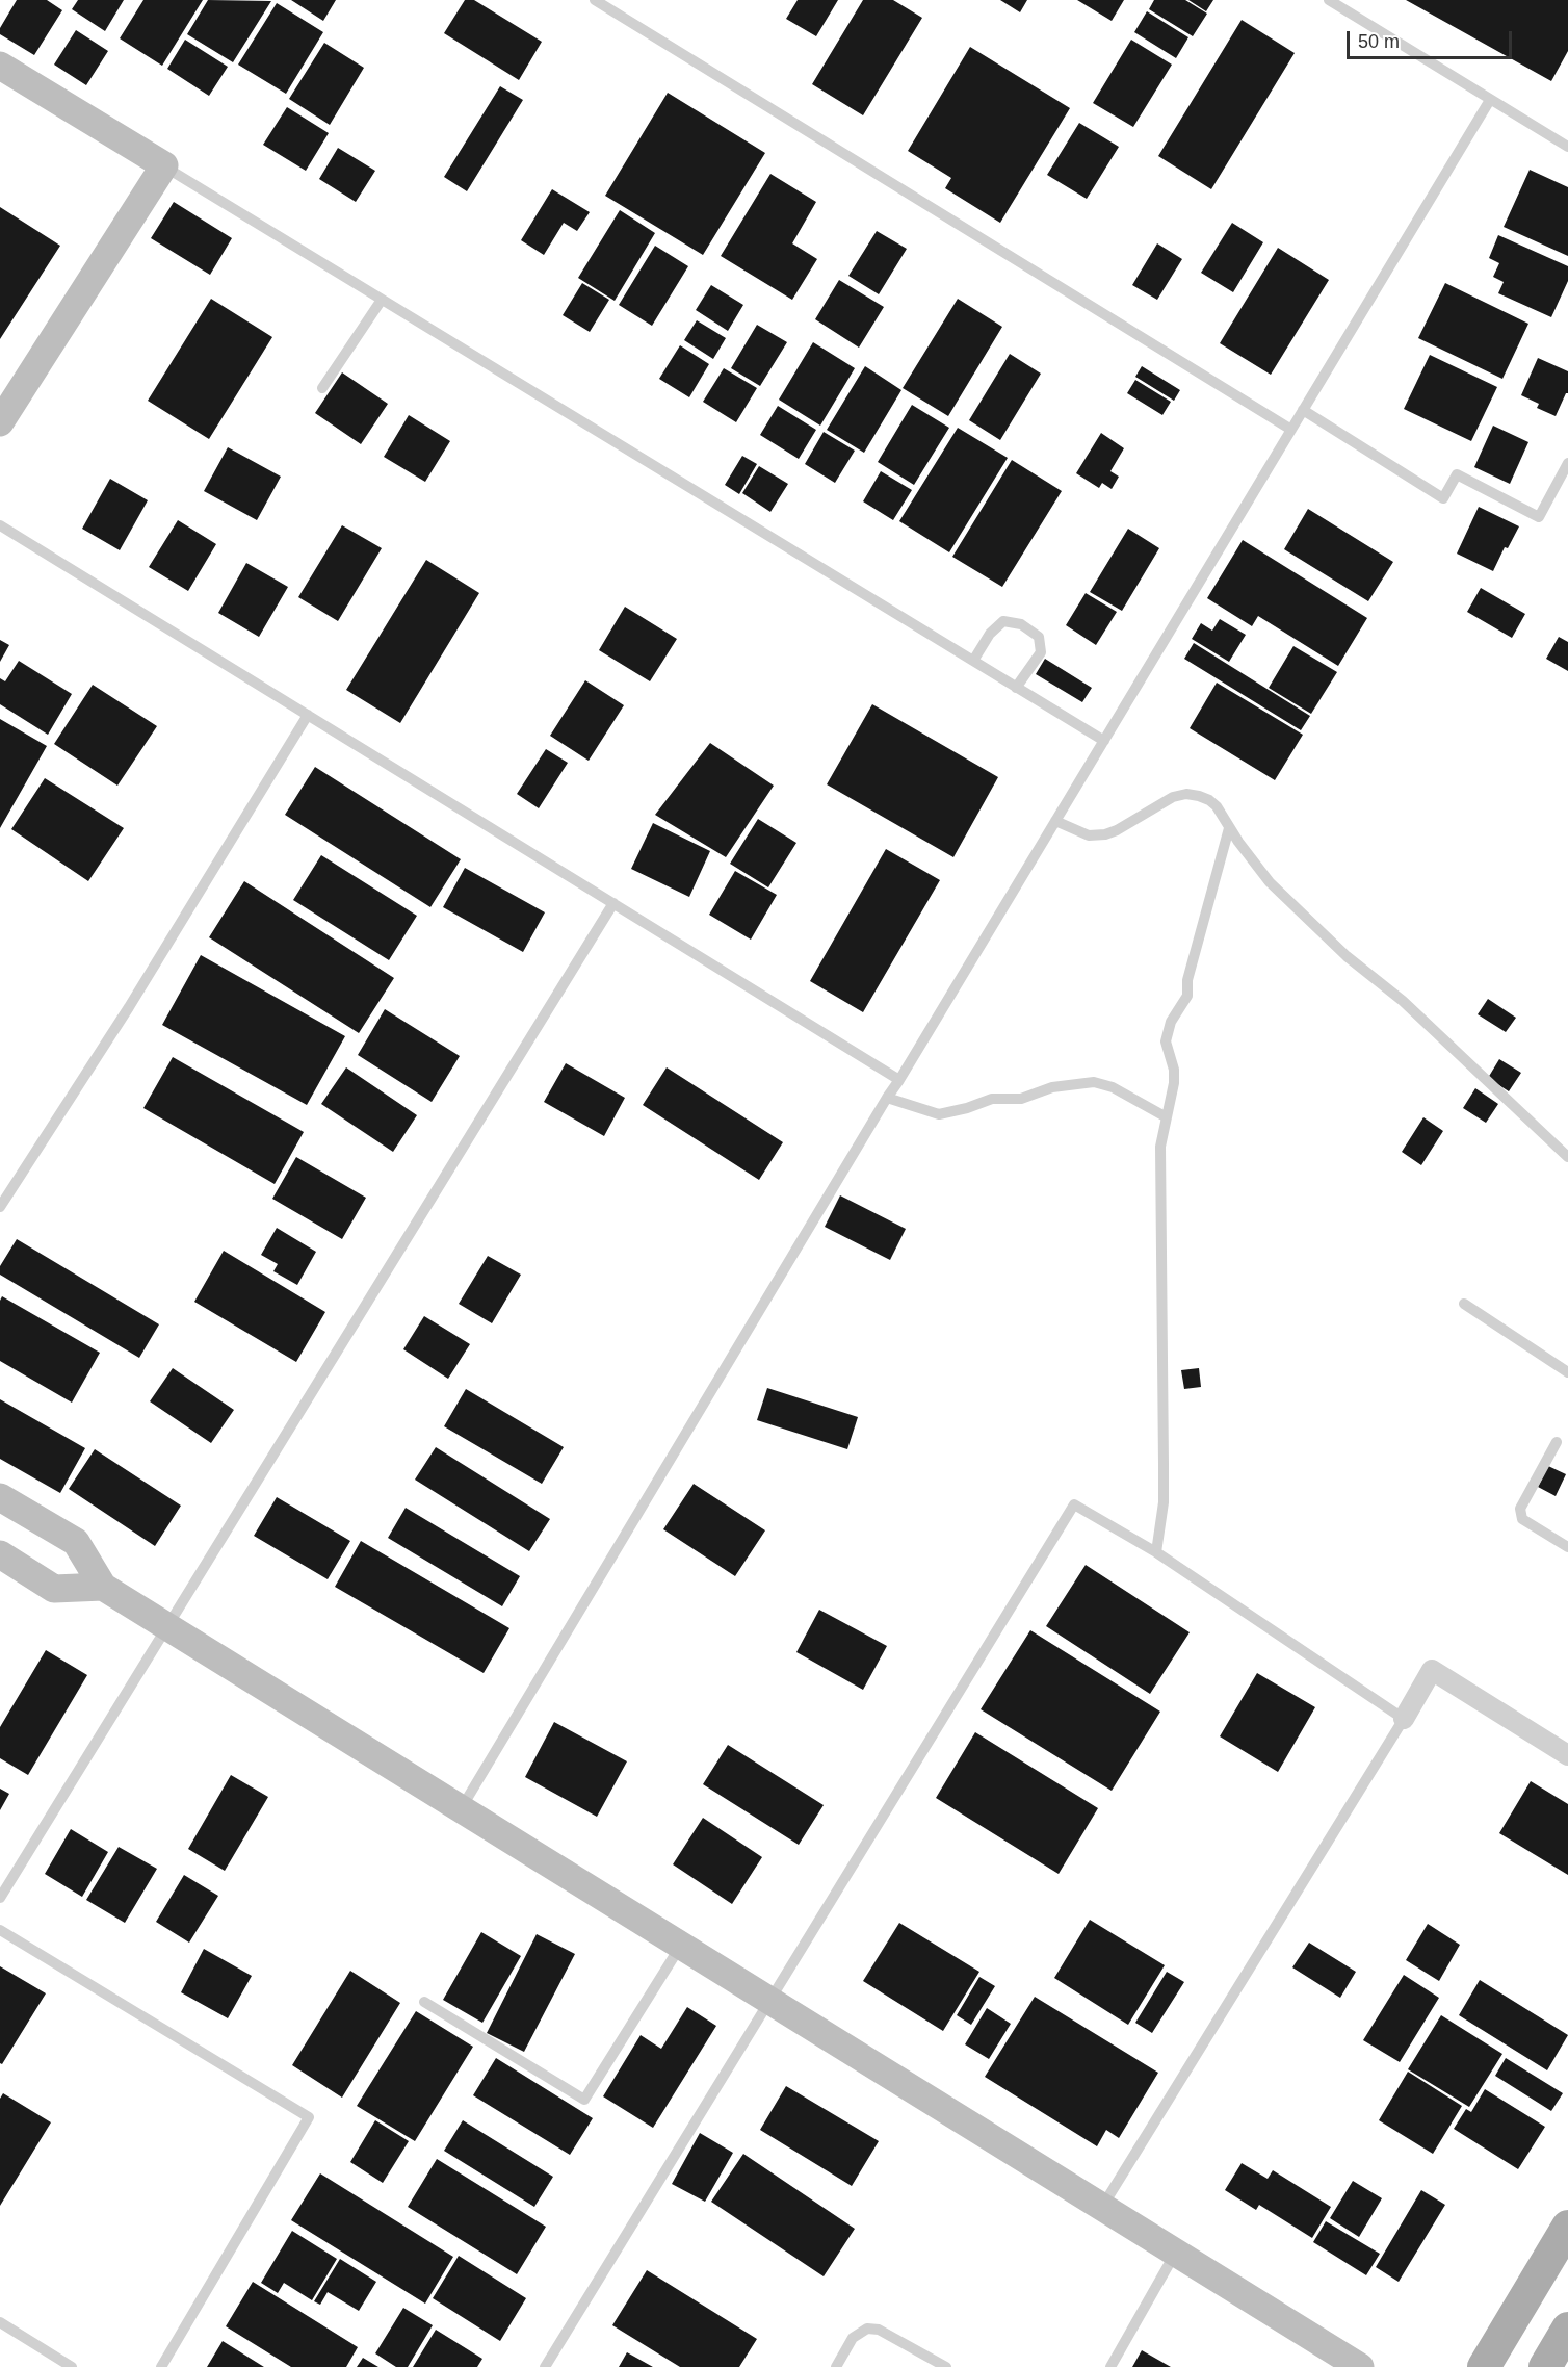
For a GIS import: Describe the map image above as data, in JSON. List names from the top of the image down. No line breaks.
{"scale_bar":"50 m"}
